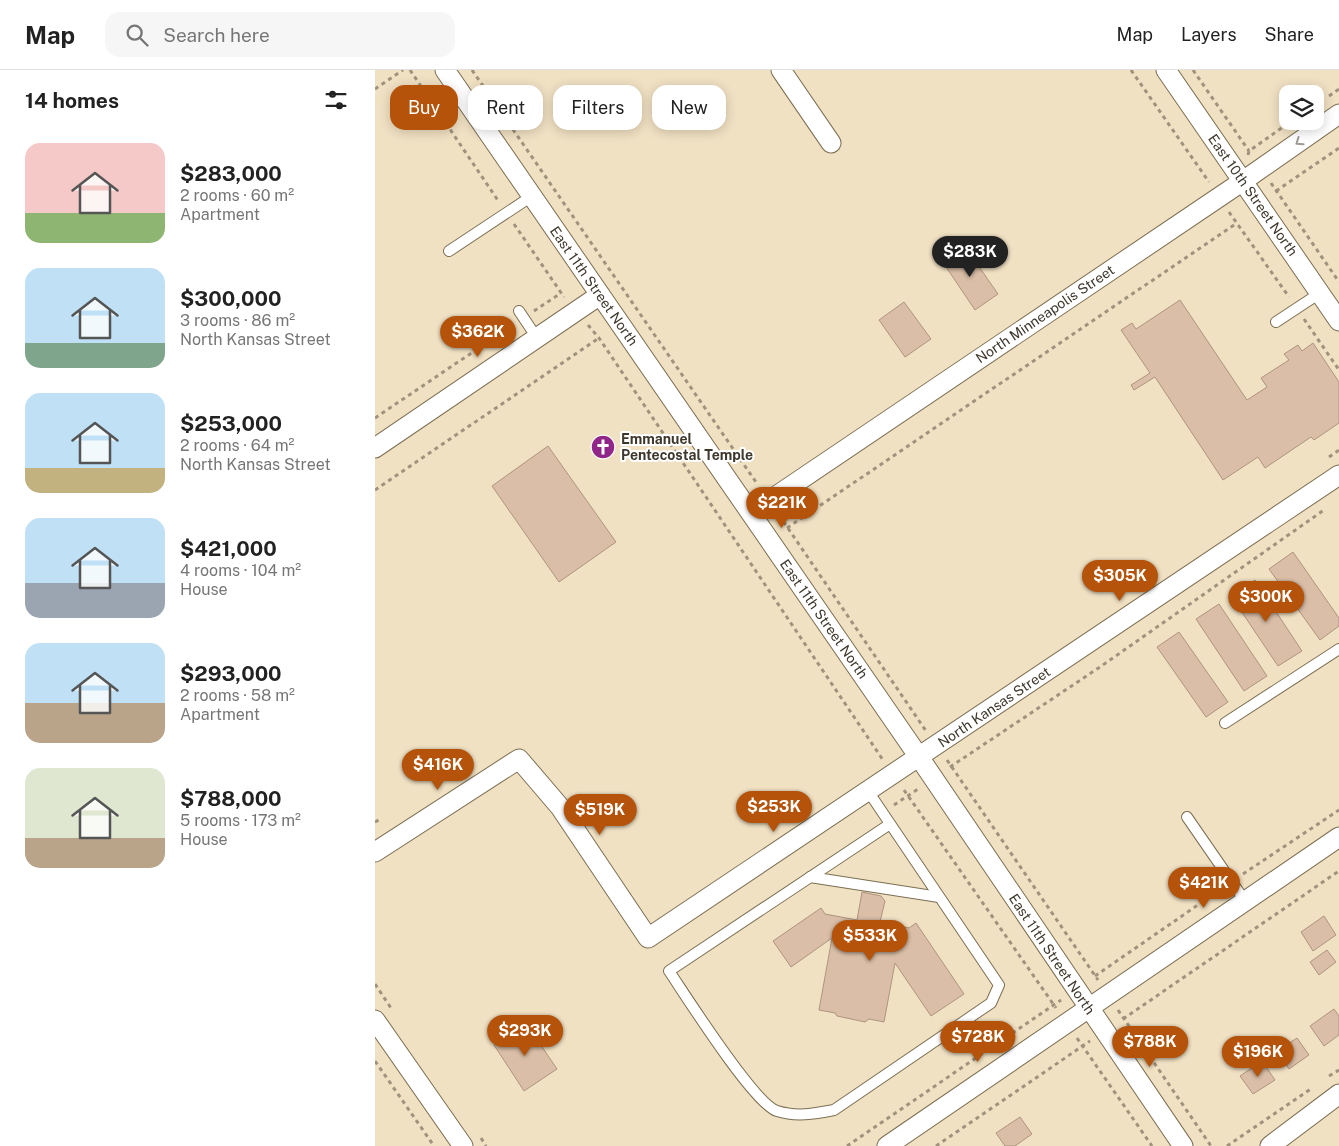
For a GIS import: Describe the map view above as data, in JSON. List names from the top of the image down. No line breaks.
{"streets":{"street":["East 10th Street North","East 11th Street North","North Minneapolis Street","North Kansas Street"]},"crossings":[["East 10th Street North","North Minneapolis Street"],["East 11th Street North","North Minneapolis Street"],["East 11th Street North","North Kansas Street"]],"places":{"church":["Emmanuel Pentecostal Temple"]},"page":{"header":"Map","search":"Search here","nav":["Map","Layers","Share"],"heading":"14 homes","chip":["Buy","Rent","Filters","New"],"list":[{"name":"$283,000","note":"2 rooms · 60 m² · Apartment"},{"name":"$300,000","note":"3 rooms · 86 m² · North Kansas Street"},{"name":"$253,000","note":"2 rooms · 64 m² · North Kansas Street"},{"name":"$421,000","note":"4 rooms · 104 m² · House"},{"name":"$293,000","note":"2 rooms · 58 m² · Apartment"},{"name":"$788,000","note":"5 rooms · 173 m² · House"}],"price":["$283K","$362K","$221K","$305K","$300K","$416K","$253K","$519K","$421K","$533K","$293K","$728K","$788K","$196K"]}}
